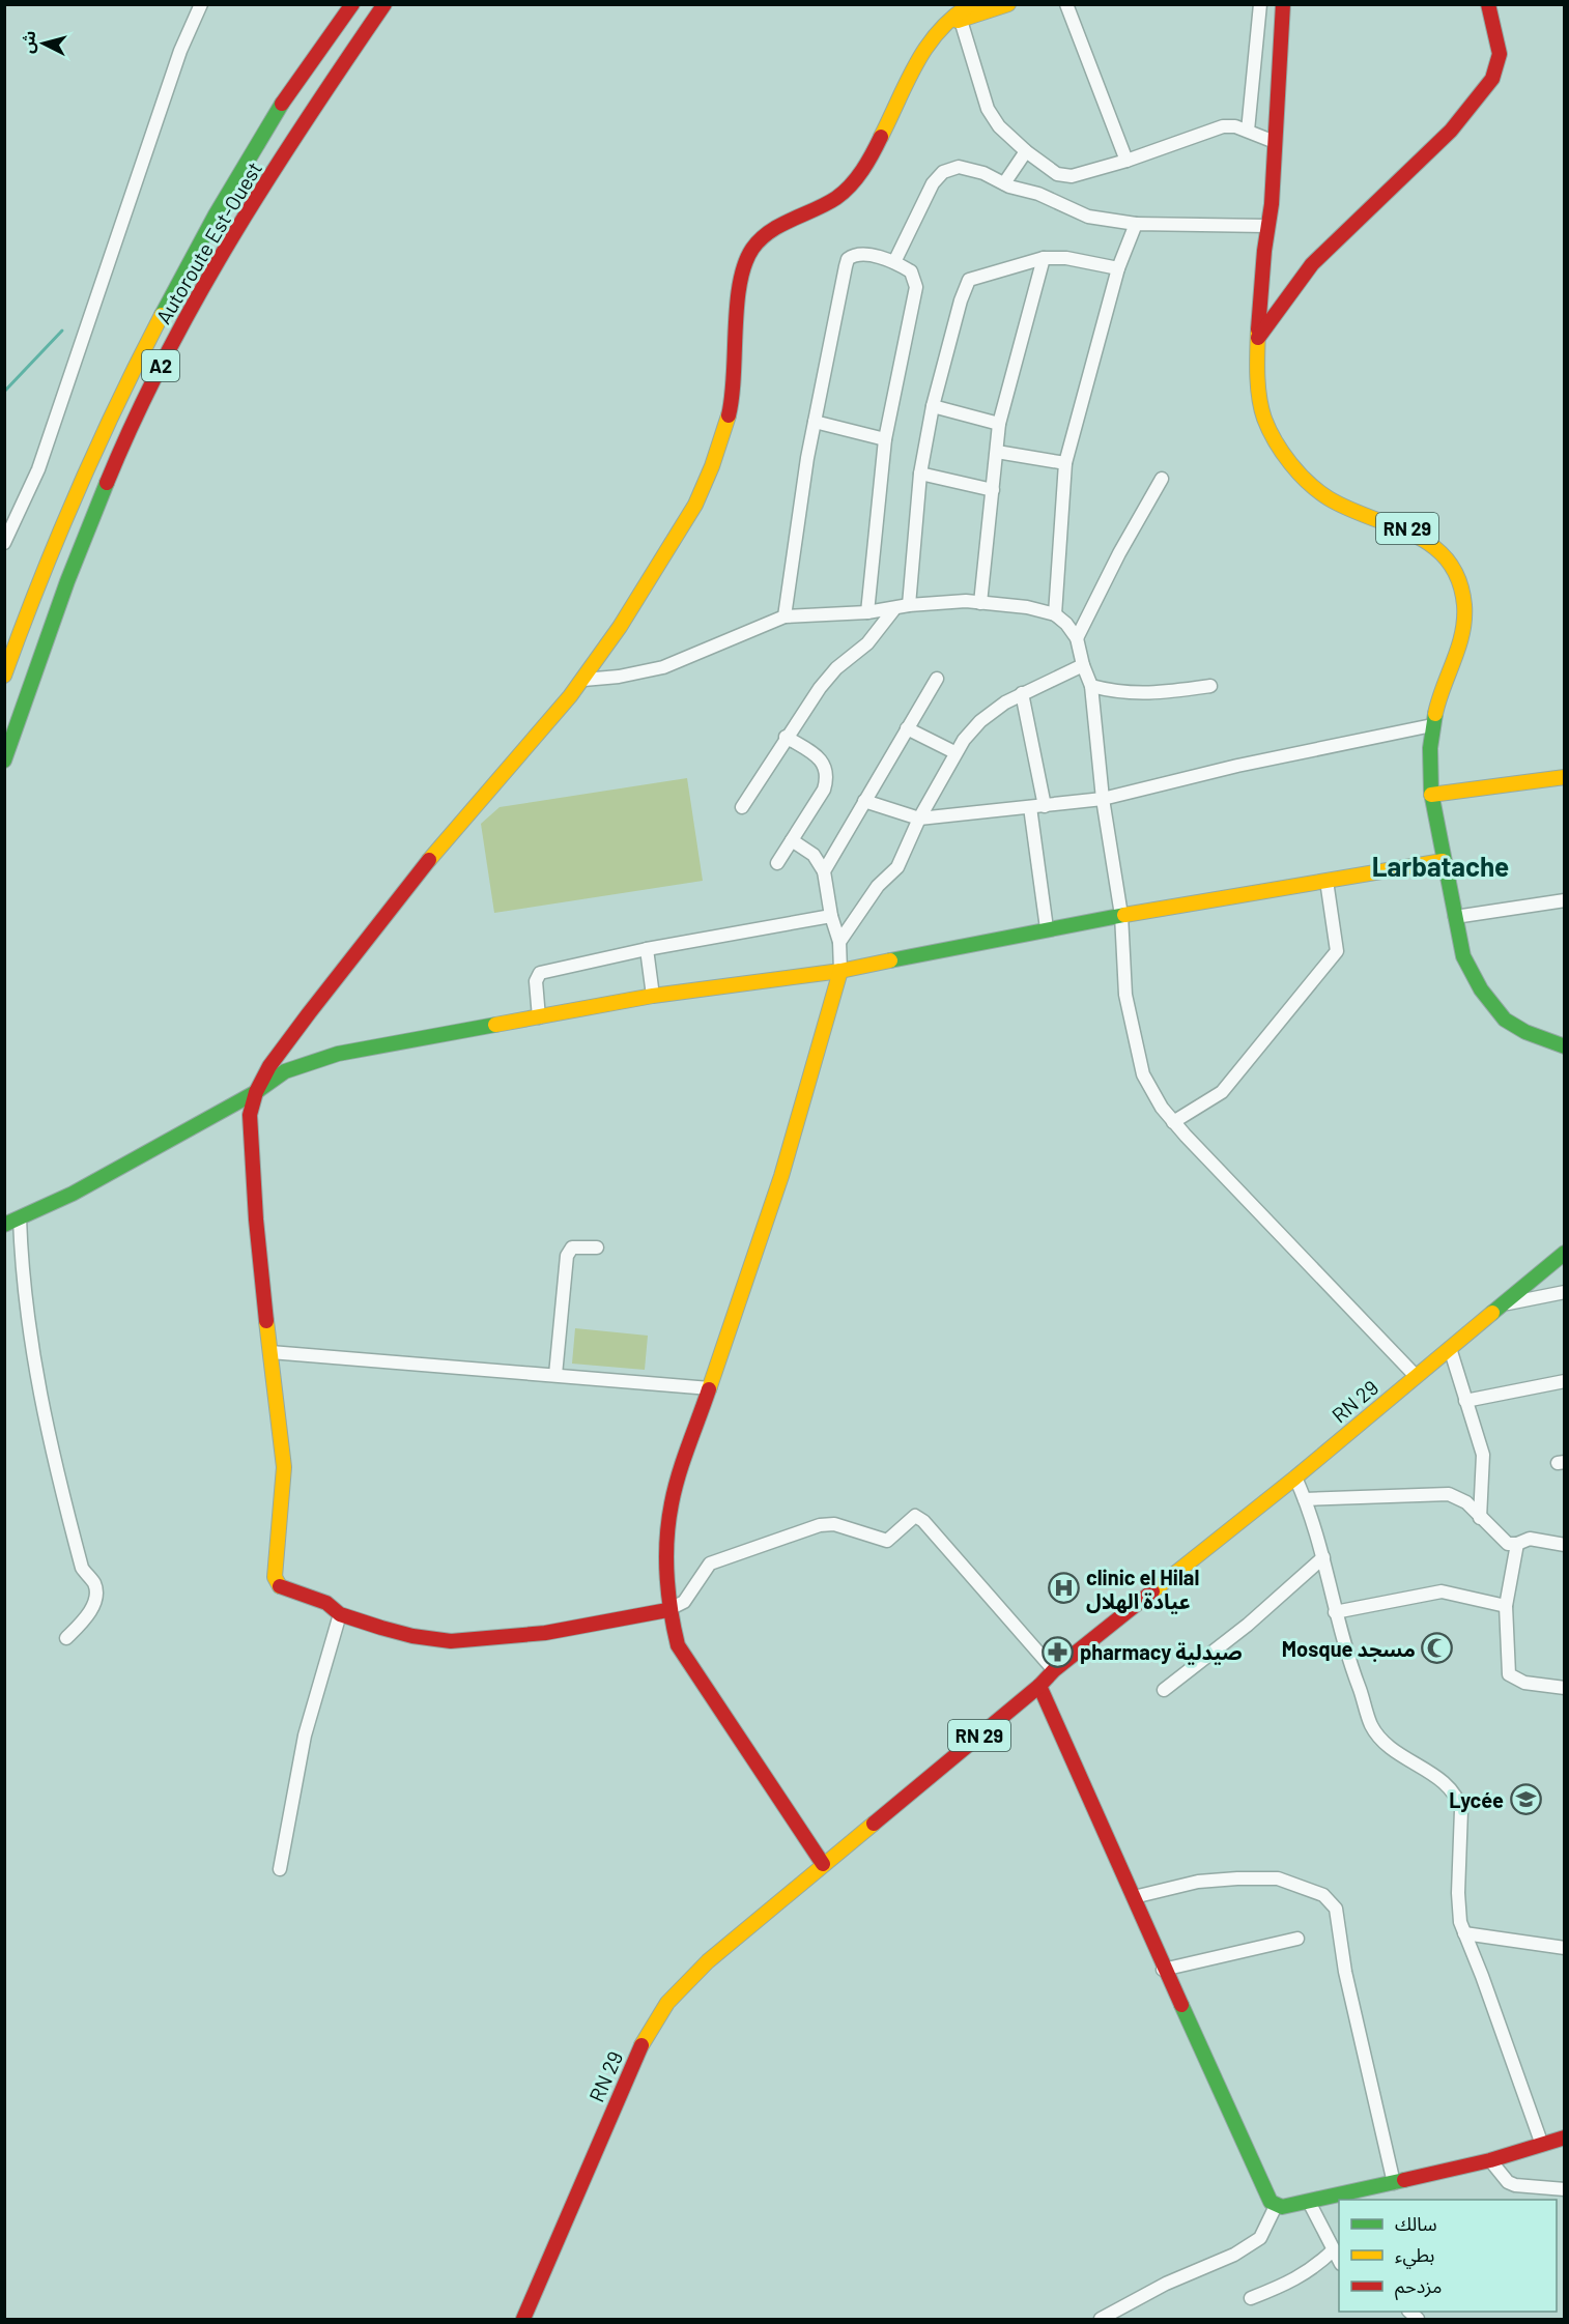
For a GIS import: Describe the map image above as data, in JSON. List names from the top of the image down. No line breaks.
{"streets":{"main road":["Autoroute Est-Ouest","A2","RN 29"]},"districts":["Larbatache"],"places":{"hospital":["clinic el Hilal عيادة الهلال"],"mosque":["Mosque مسجد"],"pharmacy":["pharmacy صيدلية"],"school or university":["Lycée"]},"legend":["سالك","بطيء","مزدحم"],"north":"left"}
